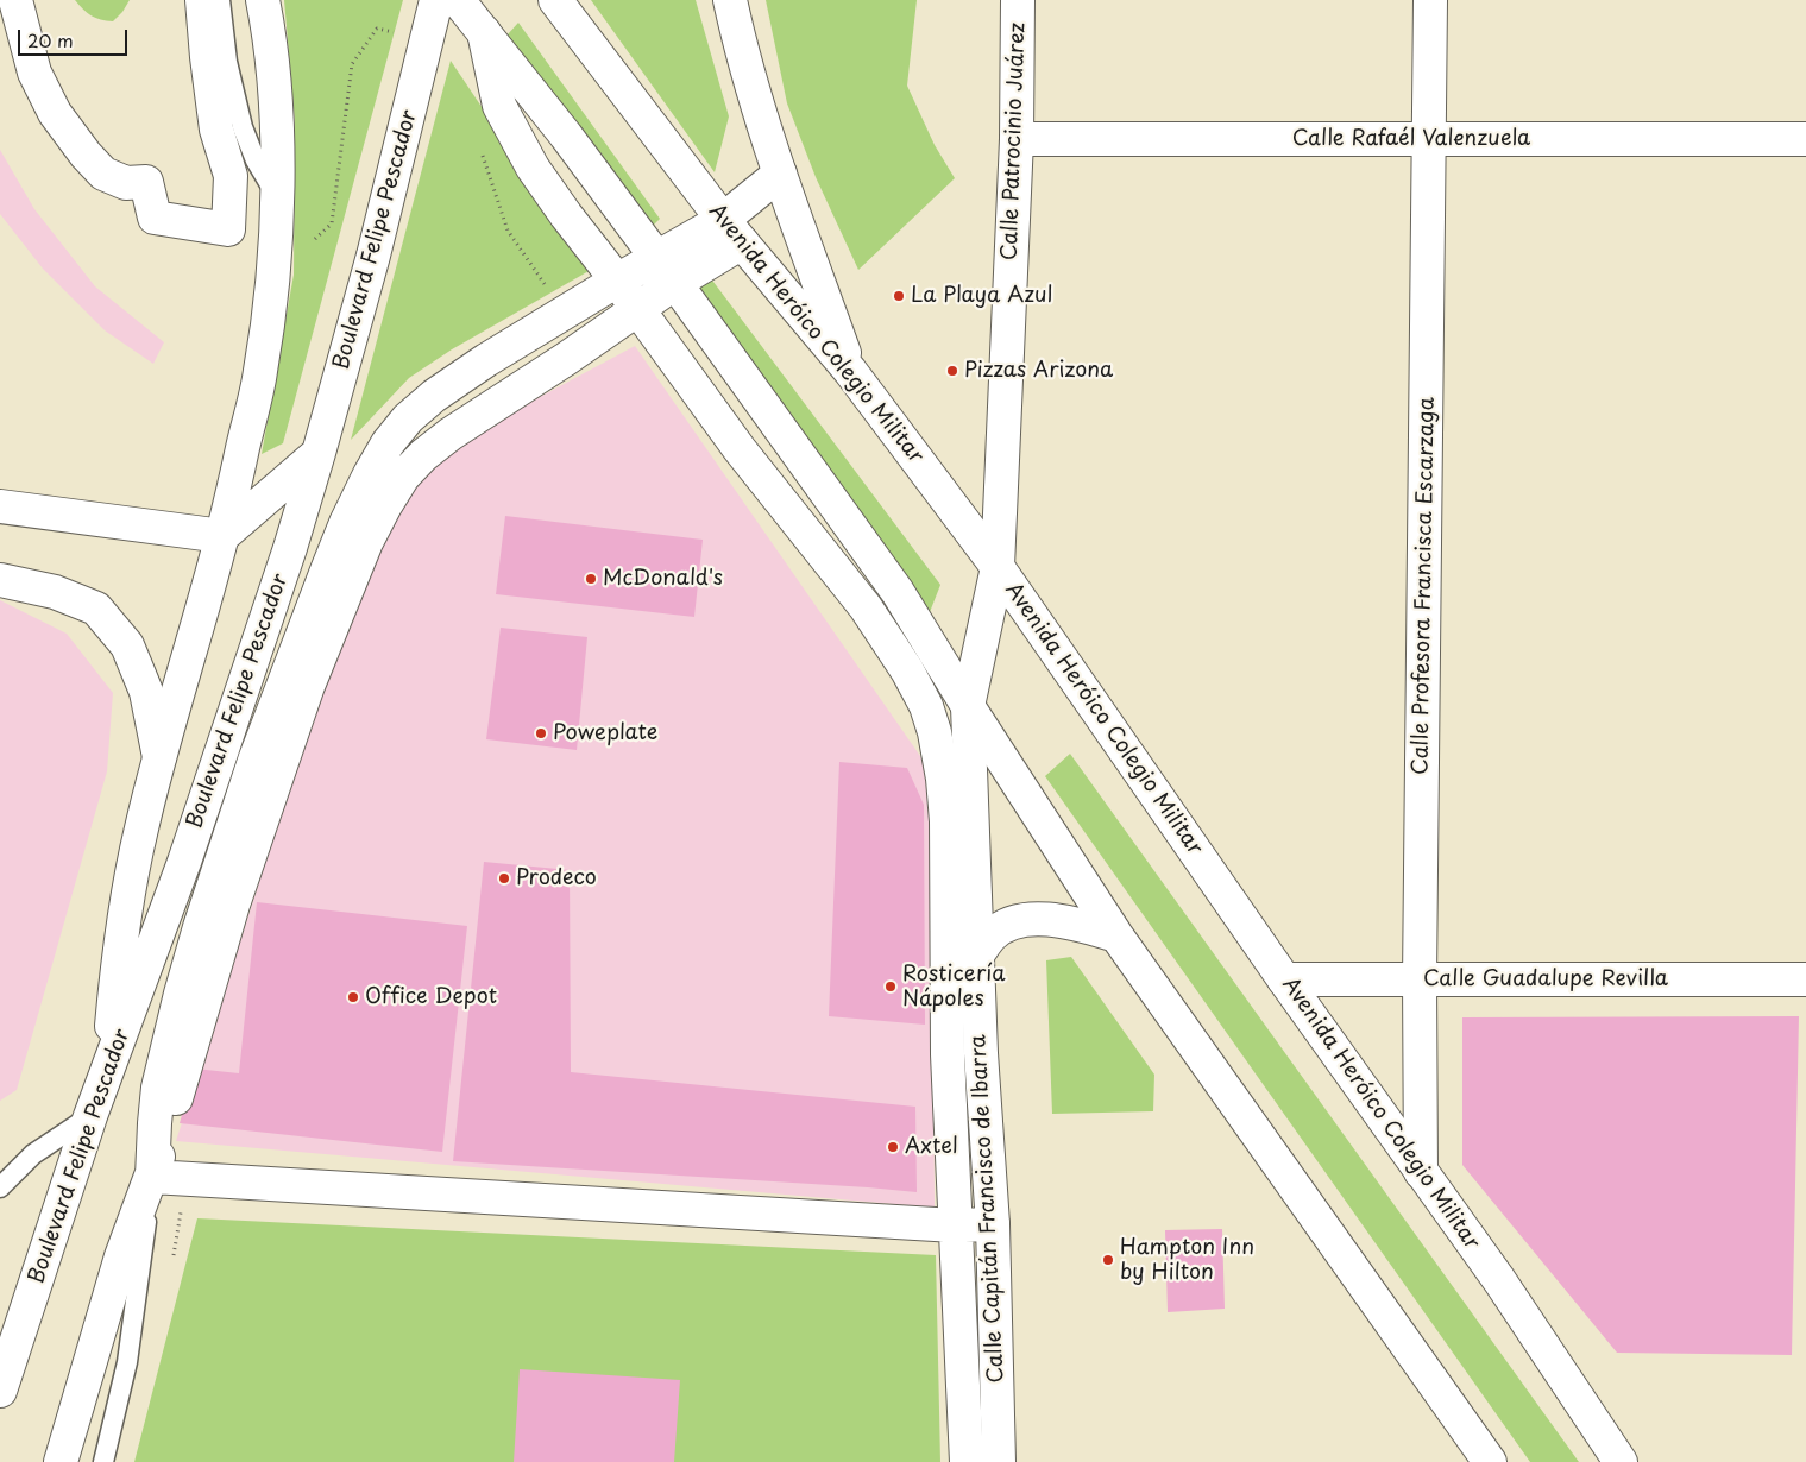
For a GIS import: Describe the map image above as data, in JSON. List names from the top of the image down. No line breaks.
{"streets":{"street":["Calle Rafaél Valenzuela","Calle Patrocinio Juárez","Boulevard Felipe Pescador","Avenida Heróico Colegio Militar","Calle Profesora Francisca Escarzaga","Calle Guadalupe Revilla","Calle Capitán Francisco de Ibarra"]},"crossings":[["Calle Rafaél Valenzuela","Calle Patrocinio Juárez"],["Calle Rafaél Valenzuela","Calle Profesora Francisca Escarzaga"],["Calle Patrocinio Juárez","Avenida Heróico Colegio Militar"],["Calle Patrocinio Juárez","Calle Capitán Francisco de Ibarra"],["Avenida Heróico Colegio Militar","Calle Profesora Francisca Escarzaga"],["Avenida Heróico Colegio Militar","Calle Guadalupe Revilla"],["Avenida Heróico Colegio Militar","Calle Capitán Francisco de Ibarra"],["Calle Profesora Francisca Escarzaga","Calle Guadalupe Revilla"]],"places":["La Playa Azul","Pizzas Arizona","McDonald's","Poweplate","Prodeco","Rosticería Nápoles","Office Depot","Axtel","Hampton Inn by Hilton"],"scale_bar":"20 m"}
